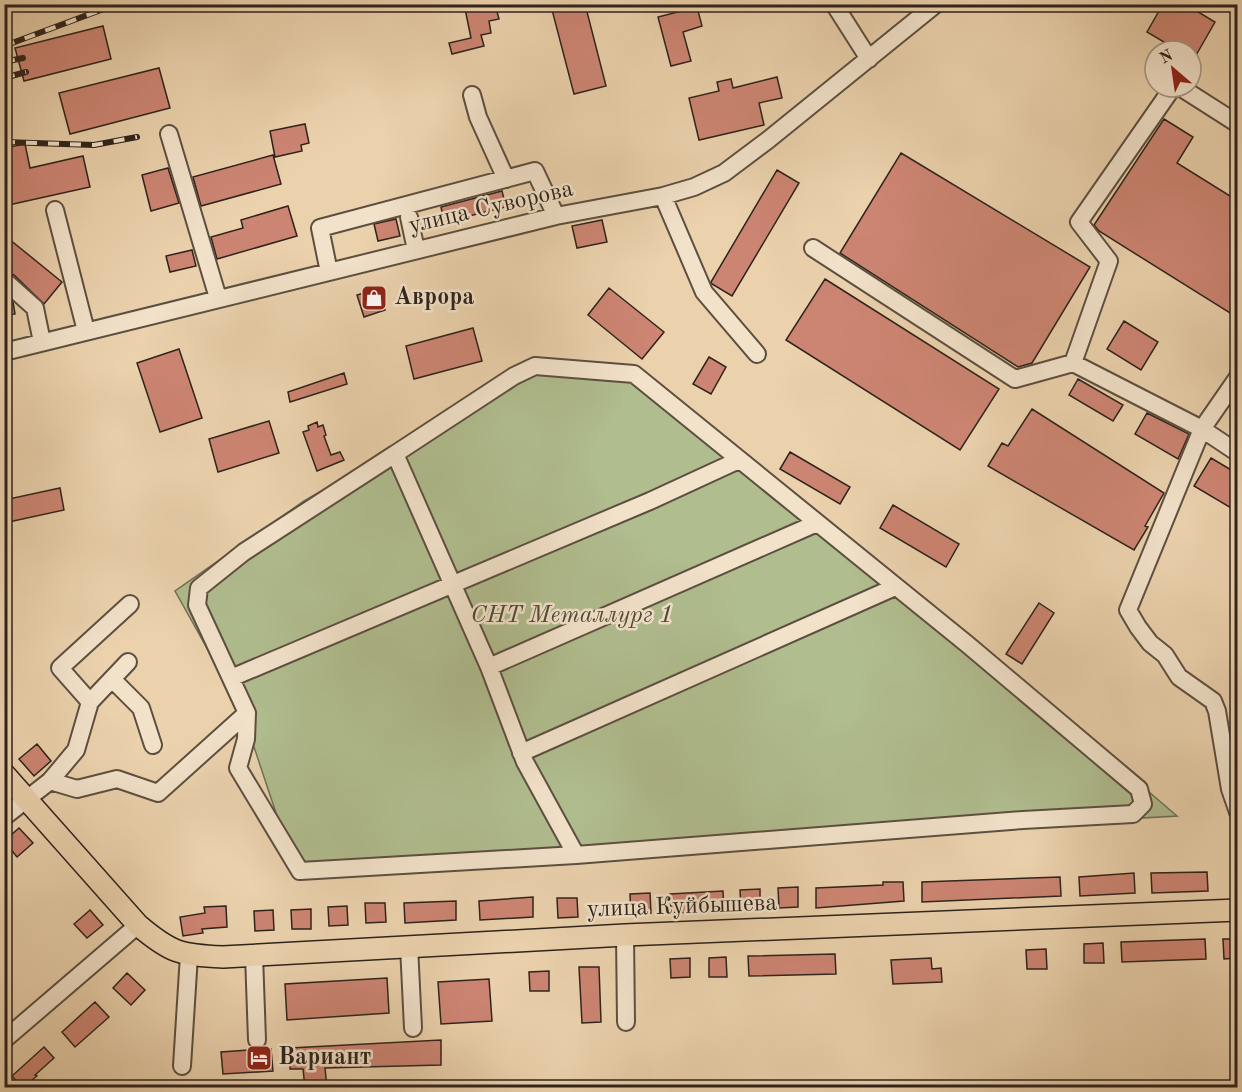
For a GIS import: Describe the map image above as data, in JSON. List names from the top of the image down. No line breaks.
{"streets":{"main road":["улица Куйбышева"],"street":["улица Суворова"]},"parks":["СНТ Металлург 1"],"places":{"shop":["Аврора"],"hotel":["Вариант"]},"north":"top left"}
